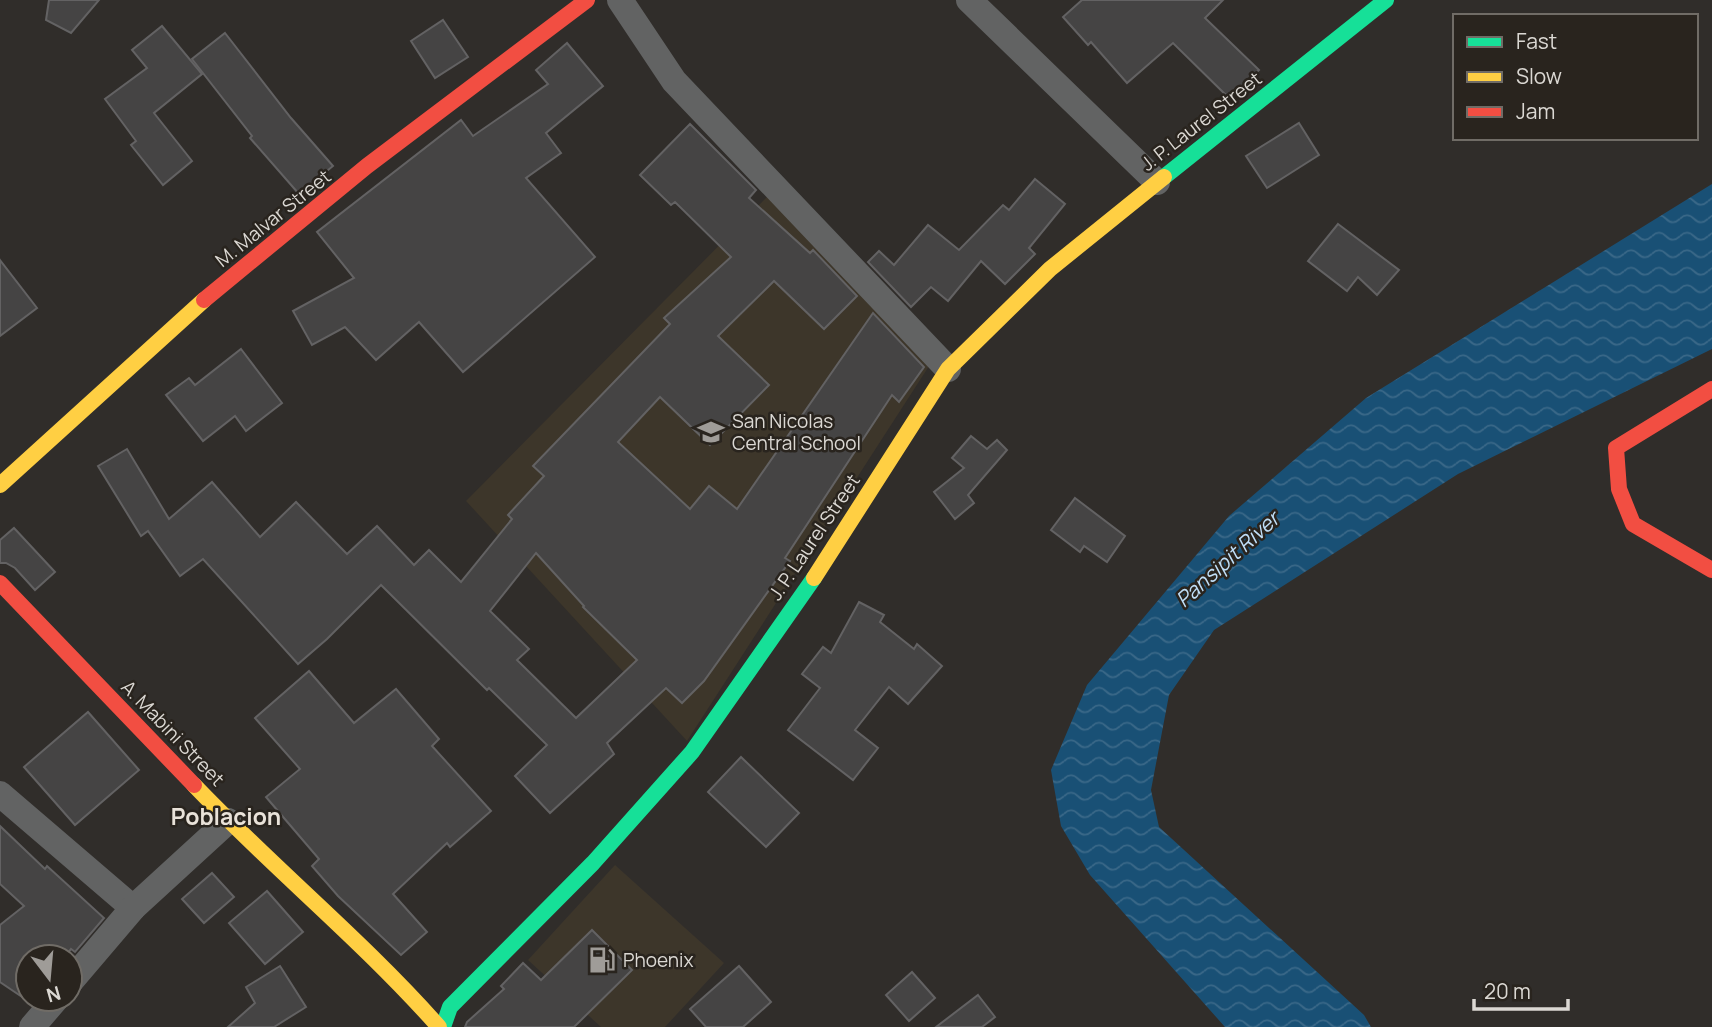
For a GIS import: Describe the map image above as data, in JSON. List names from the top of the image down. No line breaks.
{"streets":{"main road":["J. P. Laurel Street","M. Malvar Street","A. Mabini Street"]},"crossings":[["J. P. Laurel Street","A. Mabini Street"]],"districts":["Poblacion"],"water":["Pansipit River"],"places":{"school or university":["San Nicolas Central School"],"fuel station":["Phoenix"]},"legend":["Fast","Slow","Jam"],"scale_bar":"20 m","north":"bottom"}
